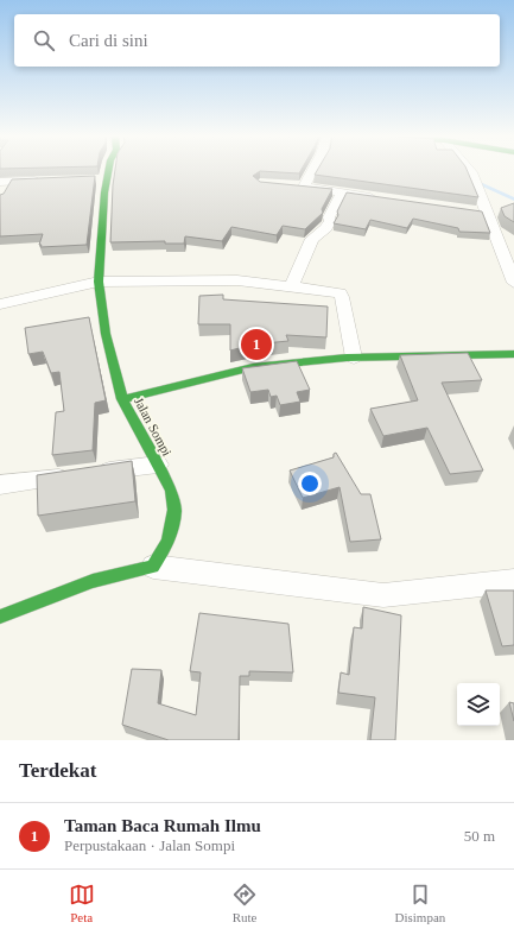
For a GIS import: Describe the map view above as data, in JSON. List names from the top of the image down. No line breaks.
{"streets":{"street":["Jalan Sompi"]},"page":{"search":"Cari di sini","pins":"1","heading":"Terdekat","list":[{"mark":"1","name":"Taman Baca Rumah Ilmu","note":"Perpustakaan · Jalan Sompi","value":"50 m"}],"nav":["Peta","Rute","Disimpan"]}}
